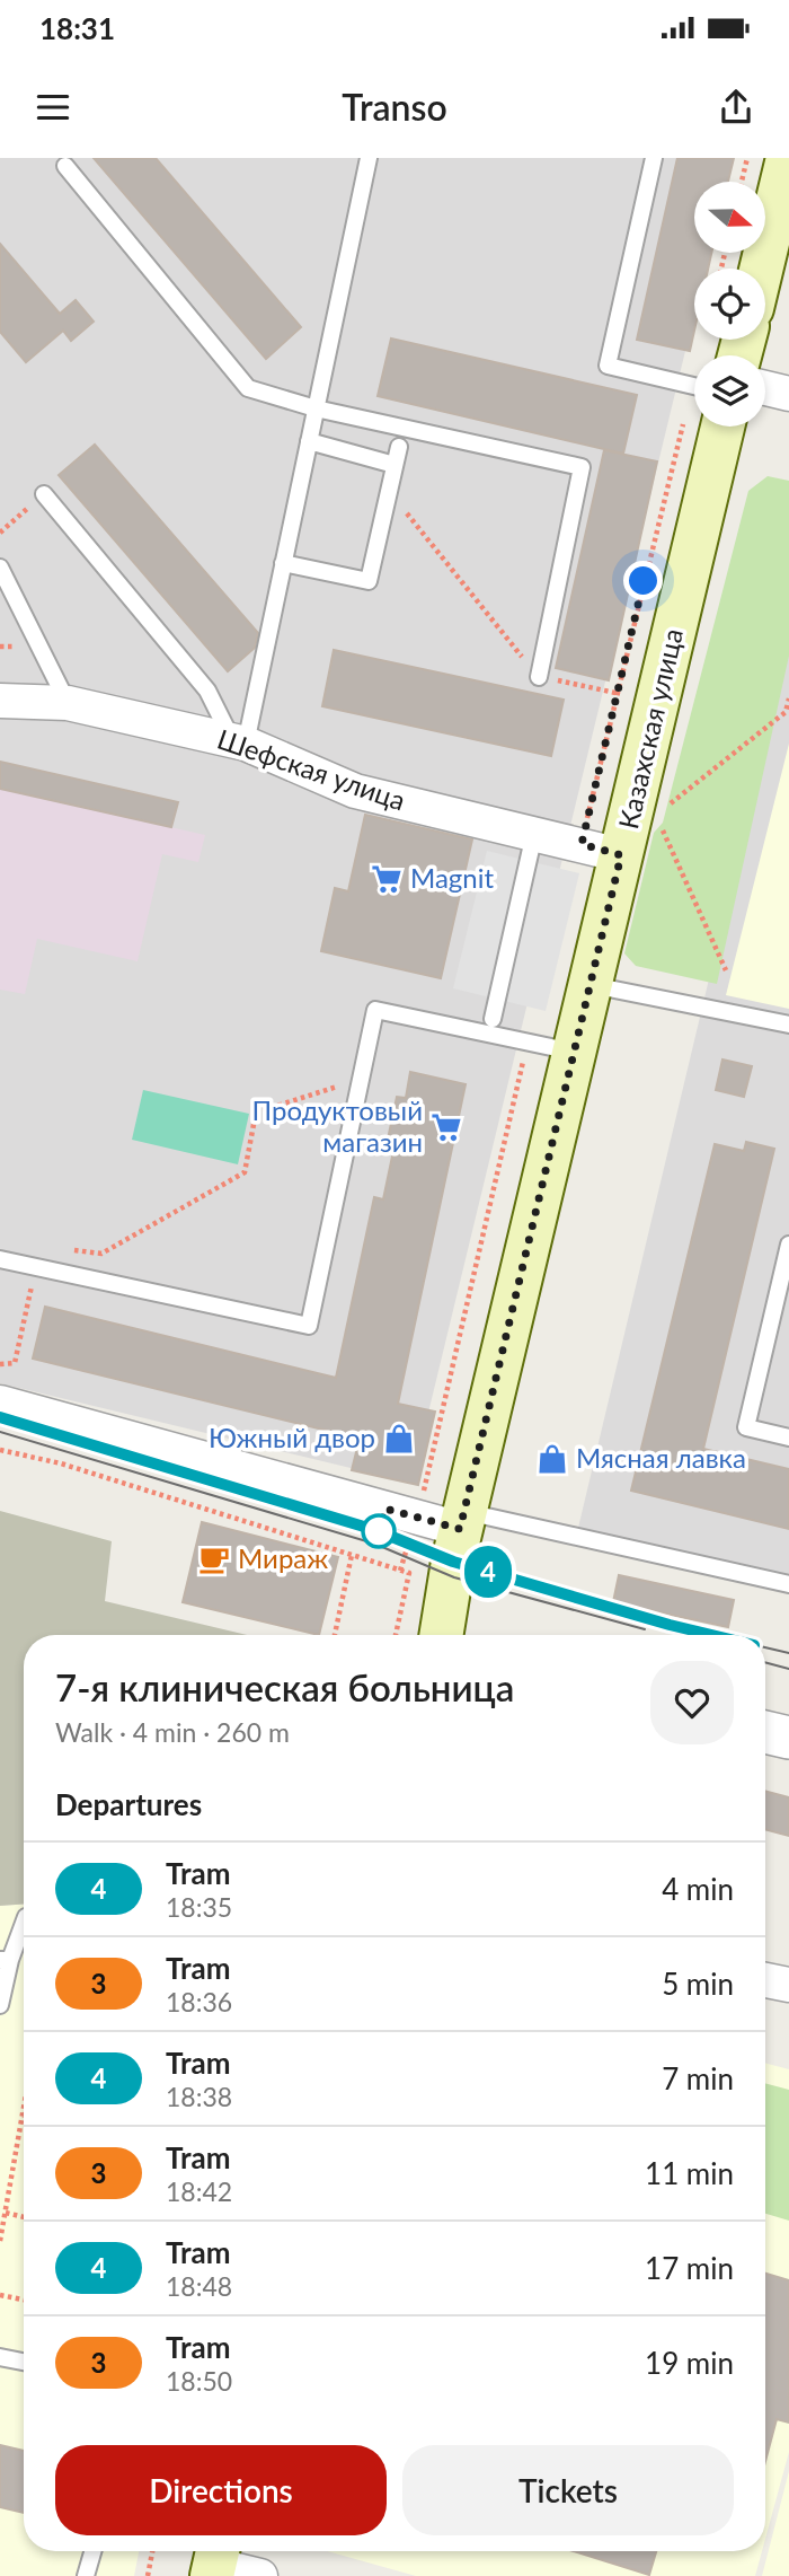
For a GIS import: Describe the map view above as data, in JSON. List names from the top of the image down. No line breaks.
{"streets":{"main road":["Казахская улица"],"street":["Шефская улица"]},"crossings":[["Казахская улица","Шефская улица"]],"places":{"supermarket":["Magnit","Продуктовый магазин"],"shop":["Южный двор","Мясная лавка"],"cafe":["Мираж"]},"lines":["tram line 4"],"north":"right","page":{"status":"18:31","header":"Transo","on_map":"4","heading":[["7-я клиническая больница","Walk · 4 min · 260 m"],"Departures"],"list":[{"mark":"4","name":"Tram","note":"18:35","value":"4 min"},{"mark":"3","name":"Tram","note":"18:36","value":"5 min"},{"mark":"4","name":"Tram","note":"18:38","value":"7 min"},{"mark":"3","name":"Tram","note":"18:42","value":"11 min"},{"mark":"4","name":"Tram","note":"18:48","value":"17 min"},{"mark":"3","name":"Tram","note":"18:50","value":"19 min"}],"buttons":["Directions","Tickets"]}}
